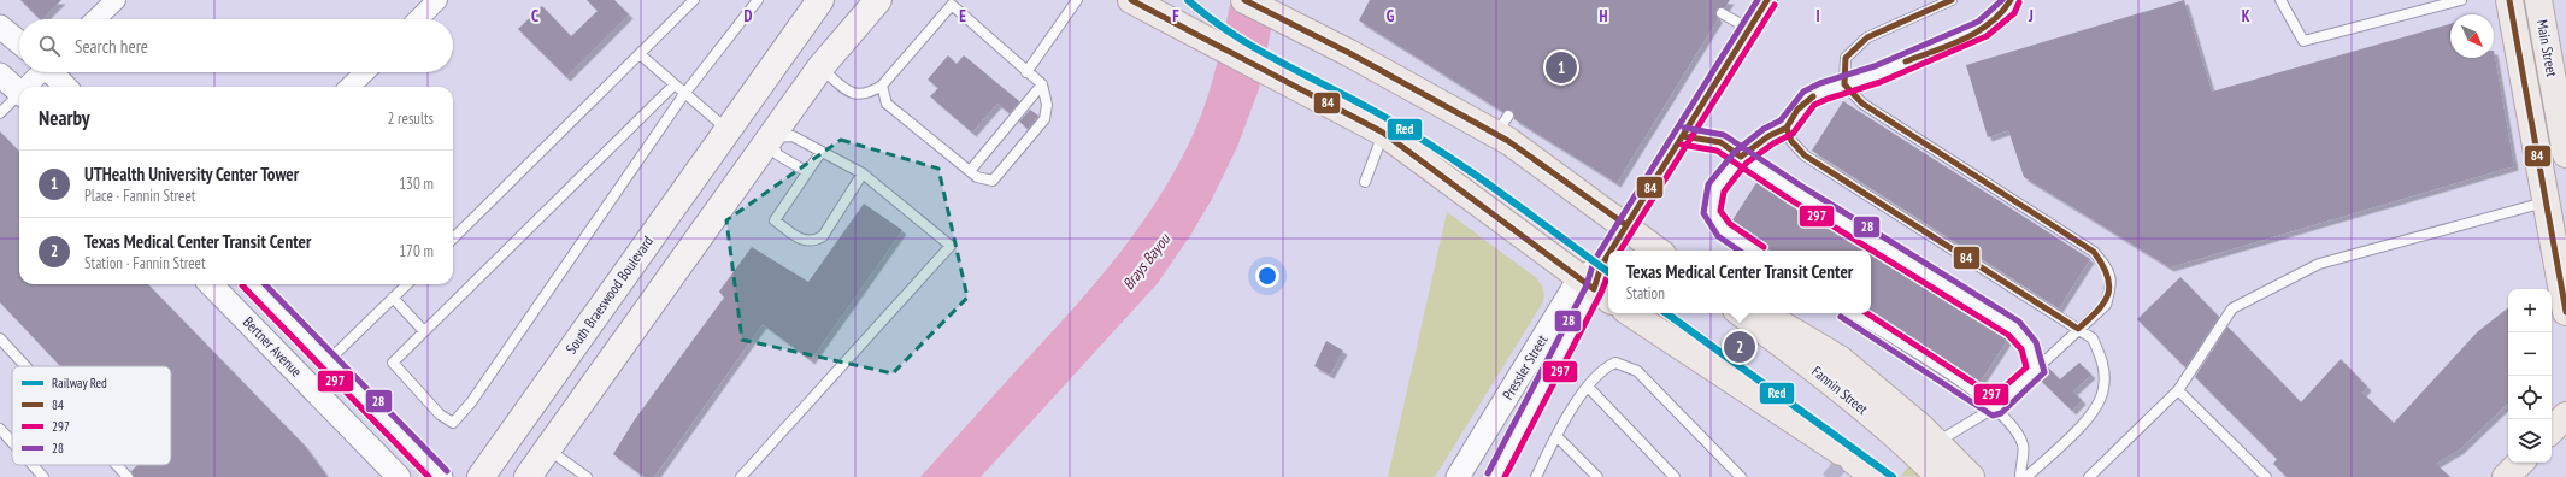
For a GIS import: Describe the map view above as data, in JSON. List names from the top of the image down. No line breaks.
{"streets":{"main road":["Main Street","South Braeswood Boulevard","Fannin Street"],"street":["Bertner Avenue","Pressler Street"]},"water":["Brays Bayou"],"lines":["rail line Red","transit line 84","transit line 28","transit line 297"],"legend":["Railway Red","84","297","28"],"north":"bottom right","page":{"search":"Search here","pins":["1","2"],"heading":["Nearby","2 results"],"list":[{"mark":"1","name":"UTHealth University Center Tower","note":"Place · Fannin Street","value":"130 m"},{"mark":"2","name":"Texas Medical Center Transit Center","note":"Station · Fannin Street","value":"170 m"}],"popup":["Texas Medical Center Transit Center","Station"],"map_buttons":["+","−"]},"grid":{"columns":["C","D","E","F","G","H","I","J","K"]}}
